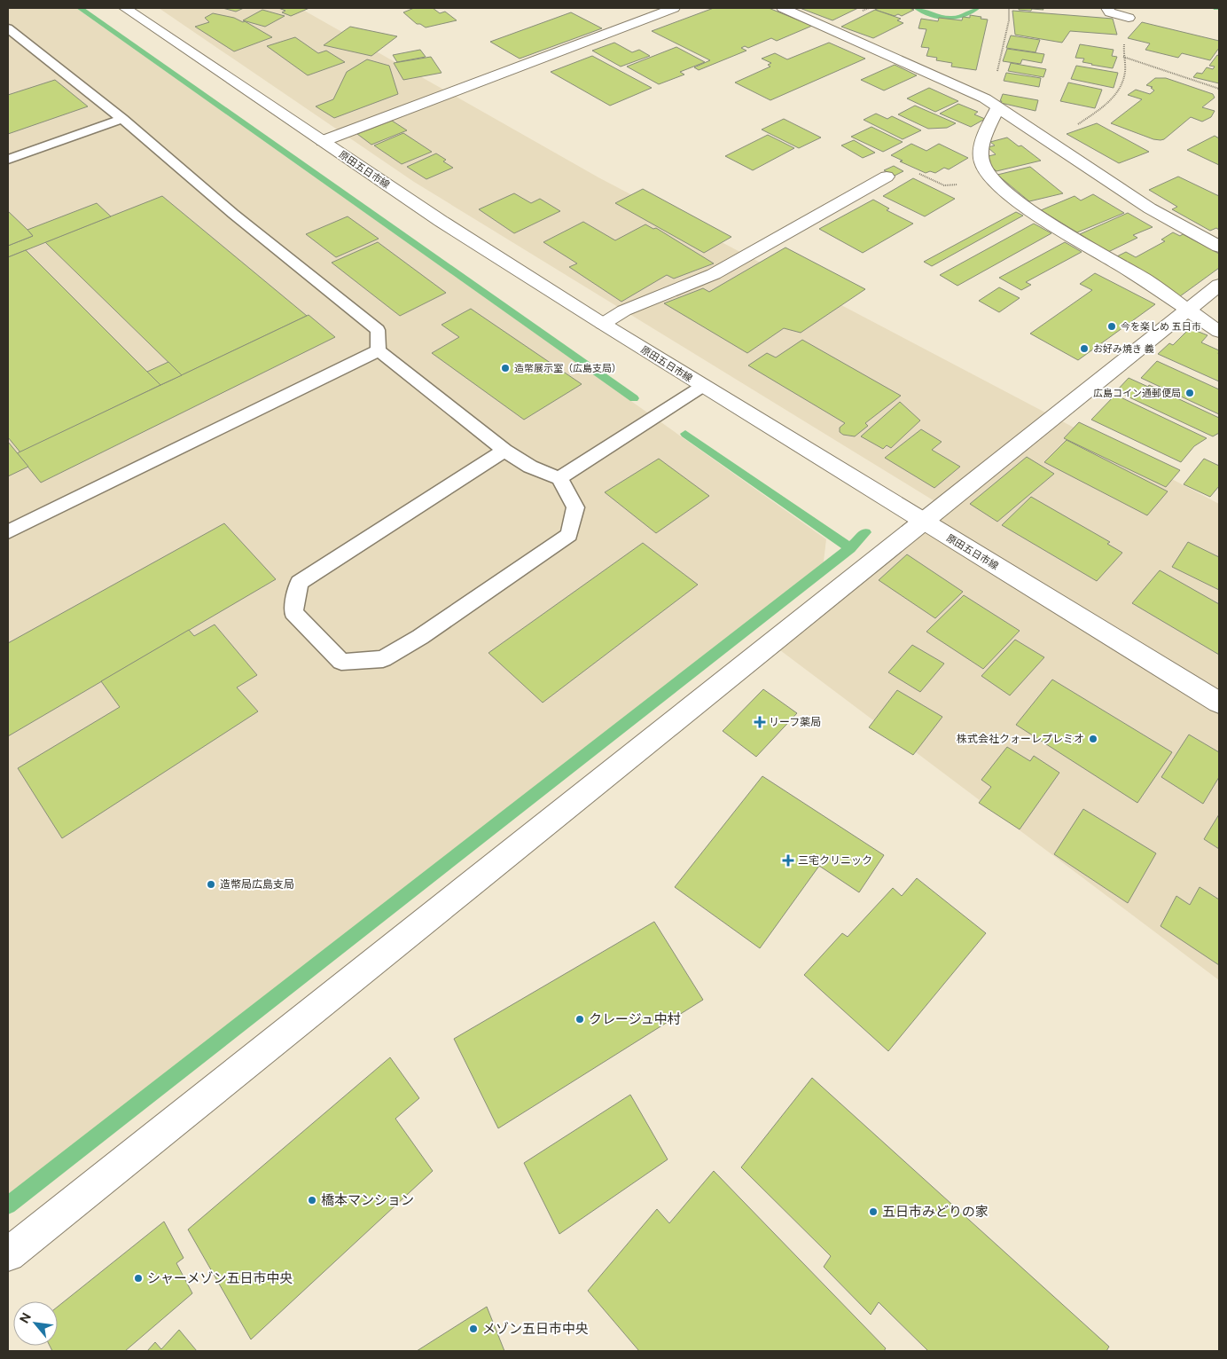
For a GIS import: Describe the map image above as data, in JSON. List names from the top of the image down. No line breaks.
{"streets":{"street":["原田五日市線"]},"places":{"other":["今を楽しめ 五日市","お好み焼き 義","造幣展示室（広島支局）","広島コイン通郵便局","株式会社クォーレプレミオ","造幣局広島支局","クレージュ中村","橋本マンション","五日市みどりの家","シャーメゾン五日市中央","メゾン五日市中央"],"health":["リーフ薬局","三宅クリニック"]},"north":"top left"}
